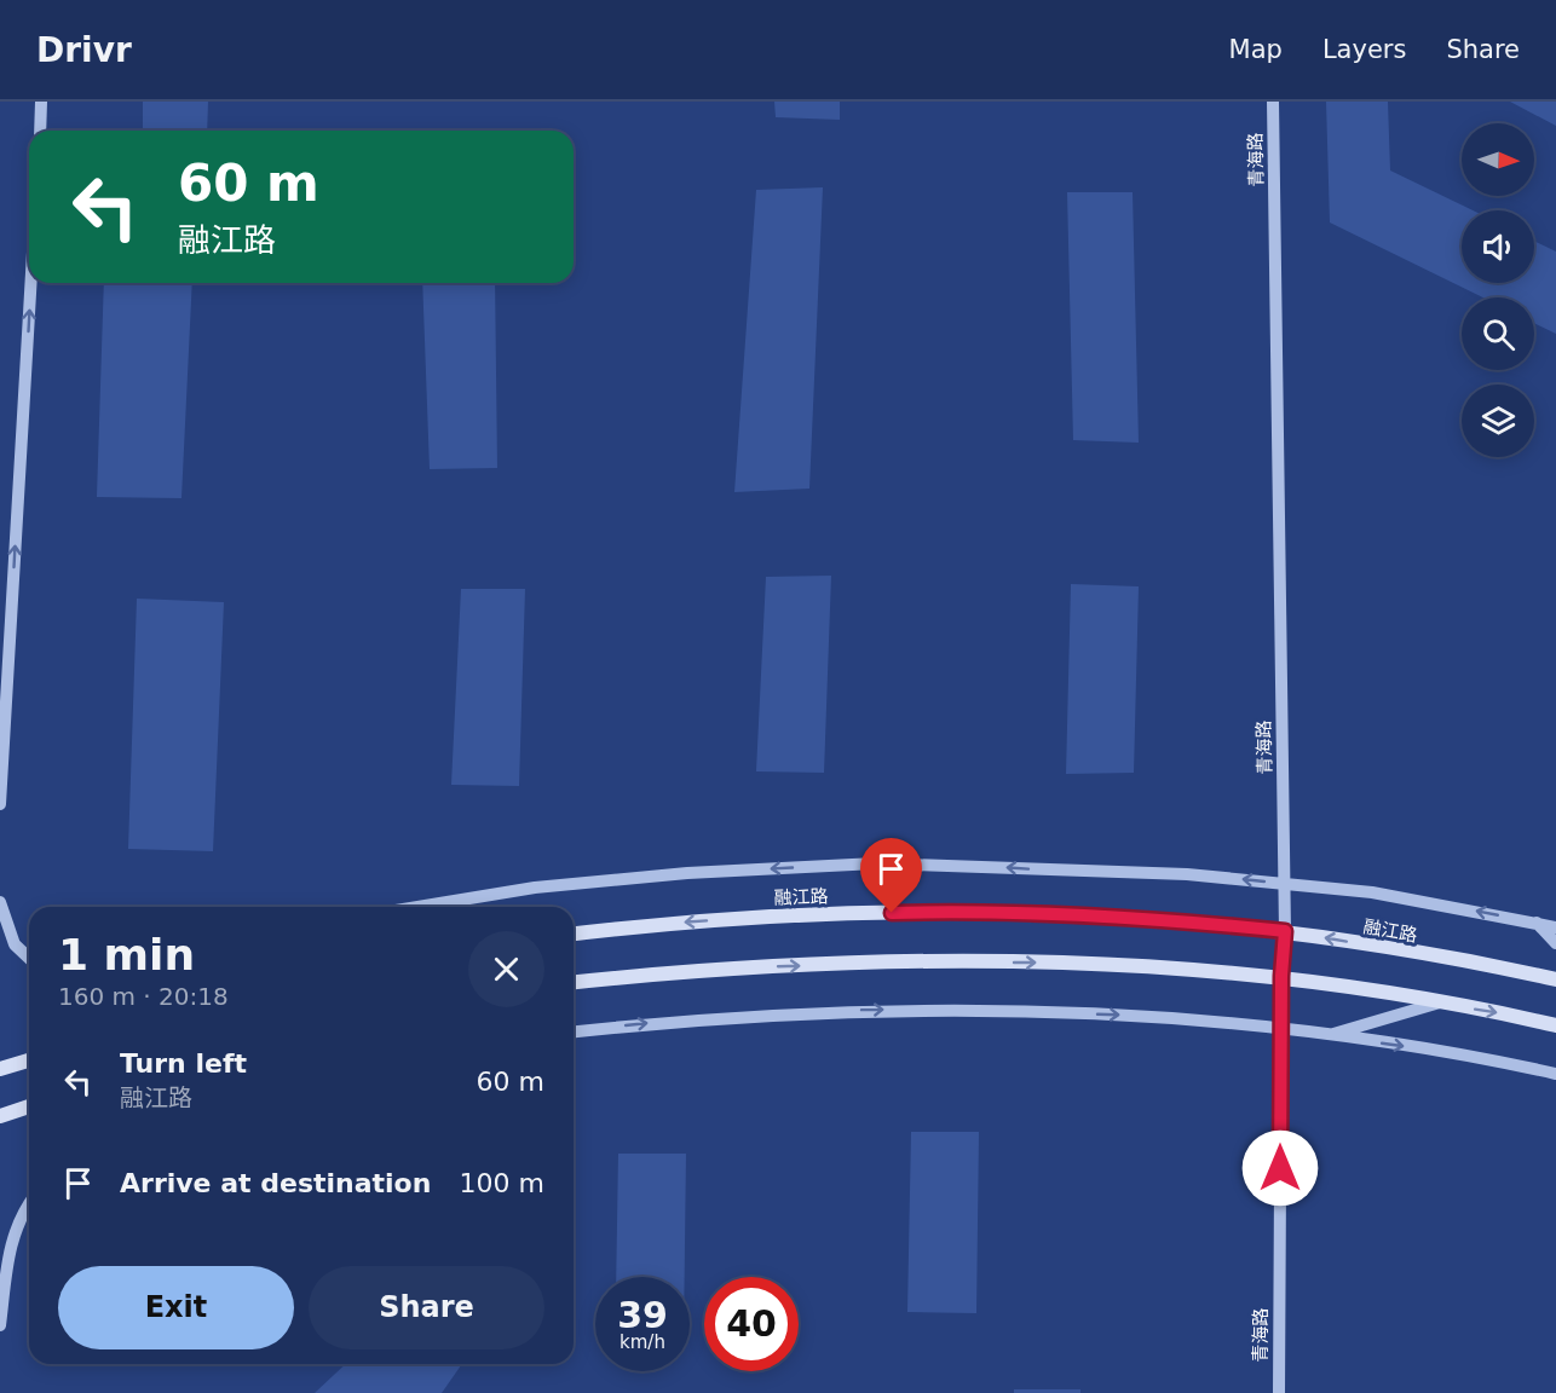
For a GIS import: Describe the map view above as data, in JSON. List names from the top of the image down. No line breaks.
{"streets":{"main road":["融江路"],"street":["青海路"]},"crossings":[["青海路","融江路"]],"north":"right","page":{"header":"Drivr","nav":["Map","Layers","Share"],"turn":["60 m","融江路"],"heading":["1 min","160 m · 20:18"],"list":[{"name":"Turn left","note":"融江路","value":"60 m"},{"name":"Arrive at destination","value":"100 m"}],"buttons":["Exit","Share"],"speed":"39 km/h","limit":"40"}}
